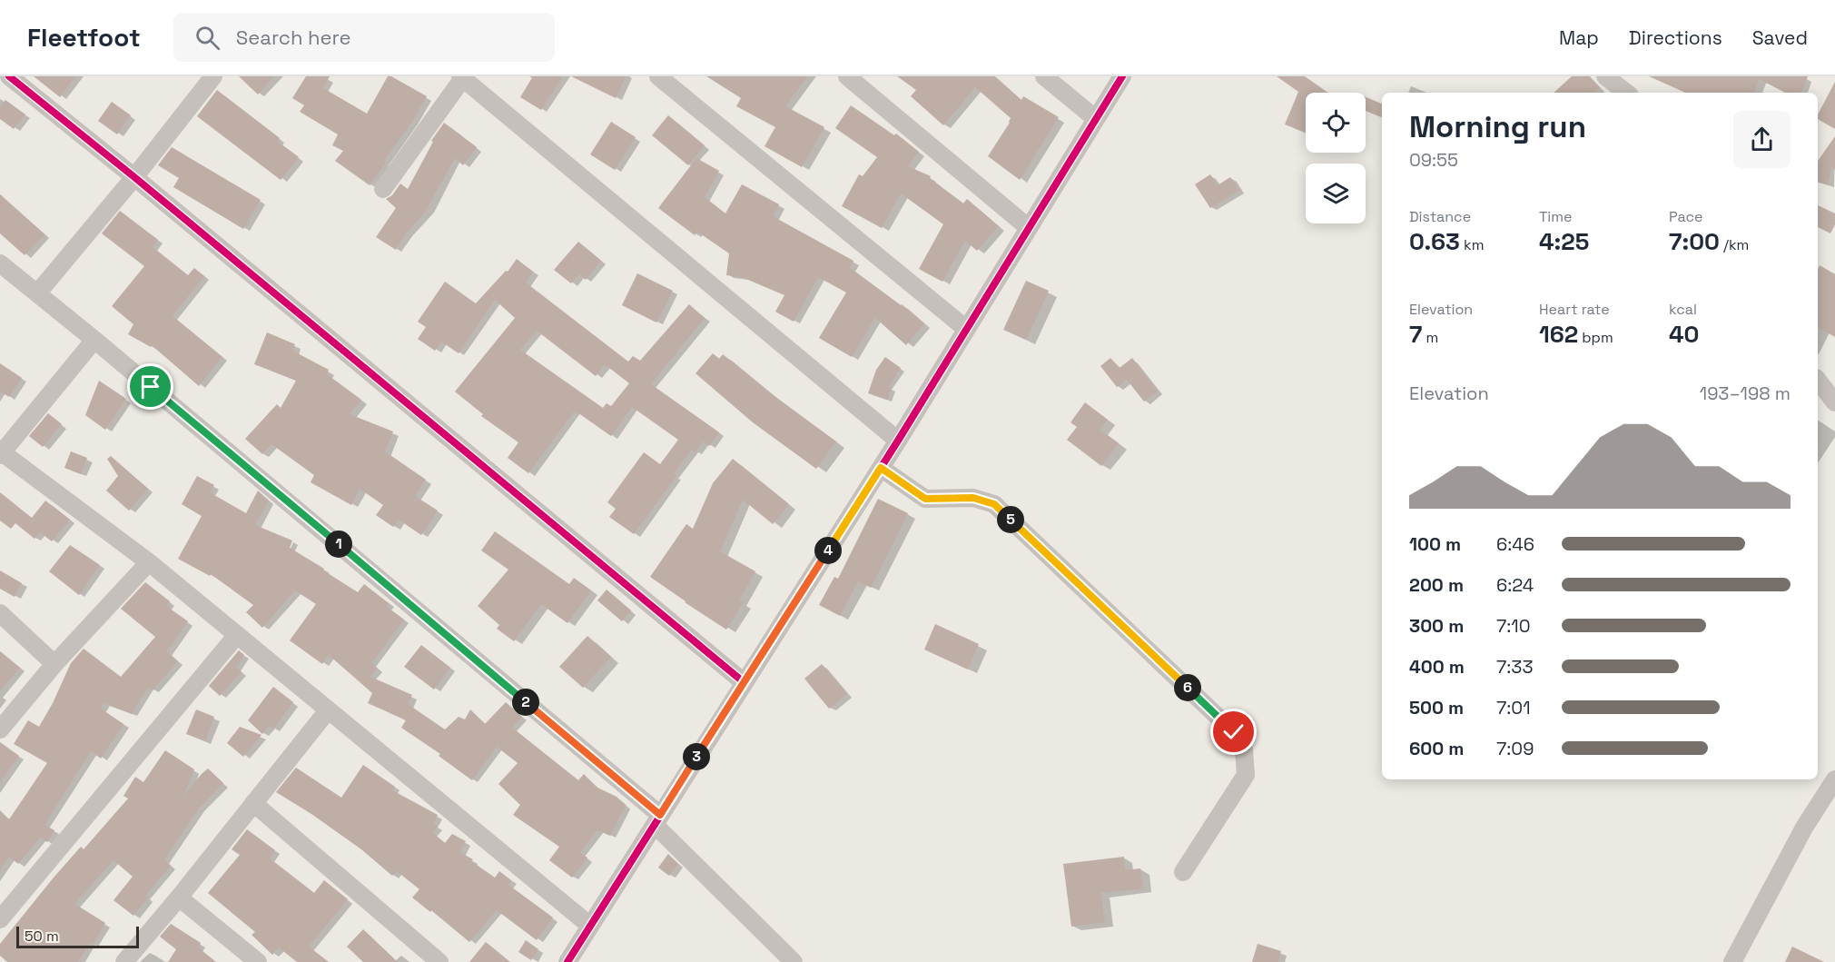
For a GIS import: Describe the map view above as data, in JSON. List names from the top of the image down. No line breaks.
{"scale_bar":"50 m","page":{"header":"Fleetfoot","search":"Search here","nav":["Map","Directions","Saved"],"heading":["Morning run","09:55"],"stats":[["Distance","0.63 km"],["Time","4:25"],["Pace","7:00 /km"],["Elevation","7 m"],["Heart rate","162 bpm"],["kcal","40"]],"chart":["Elevation","193–198 m"],"pins":["5","1","4","6","2","3"],"list":[{"name":"100 m","note":"6:46"},{"name":"200 m","note":"6:24"},{"name":"300 m","note":"7:10"},{"name":"400 m","note":"7:33"},{"name":"500 m","note":"7:01"},{"name":"600 m","note":"7:09"}],"scale":"50 m"}}
